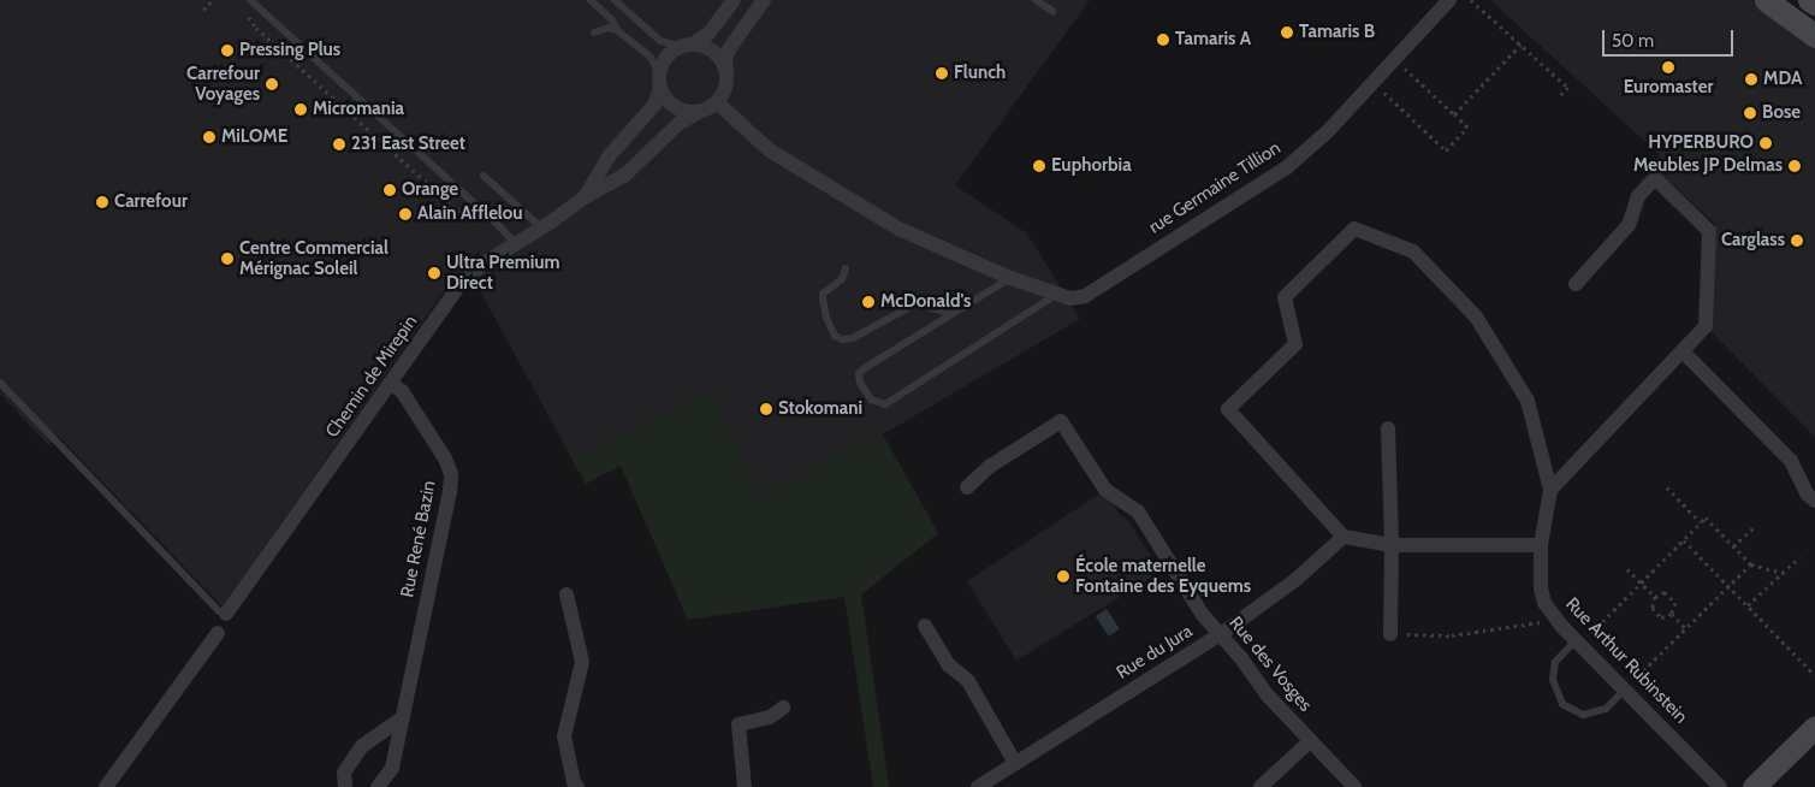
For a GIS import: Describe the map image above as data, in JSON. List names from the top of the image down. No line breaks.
{"streets":{"street":["rue Germaine Tillion","Chemin de Mirepin","Rue René Bazin","Rue du Jura","Rue Arthur Rubinstein","Rue des Vosges"]},"crossings":[["rue Germaine Tillion","Chemin de Mirepin"],["Chemin de Mirepin","Rue René Bazin"],["Rue du Jura","Rue Arthur Rubinstein"],["Rue du Jura","Rue des Vosges"]],"places":["Tamaris B","Tamaris A","Pressing Plus","Euromaster","Flunch","MDA","Carrefour Voyages","Micromania","Bose","MiLOME","HYPERBURO","231 East Street","Euphorbia","Meubles JP Delmas","Orange","Carrefour","Alain Afflelou","Carglass","Centre Commercial Mérignac Soleil","Ultra Premium Direct","McDonald's","Stokomani","École maternelle Fontaine des Eyquems"],"scale_bar":"50 m"}
